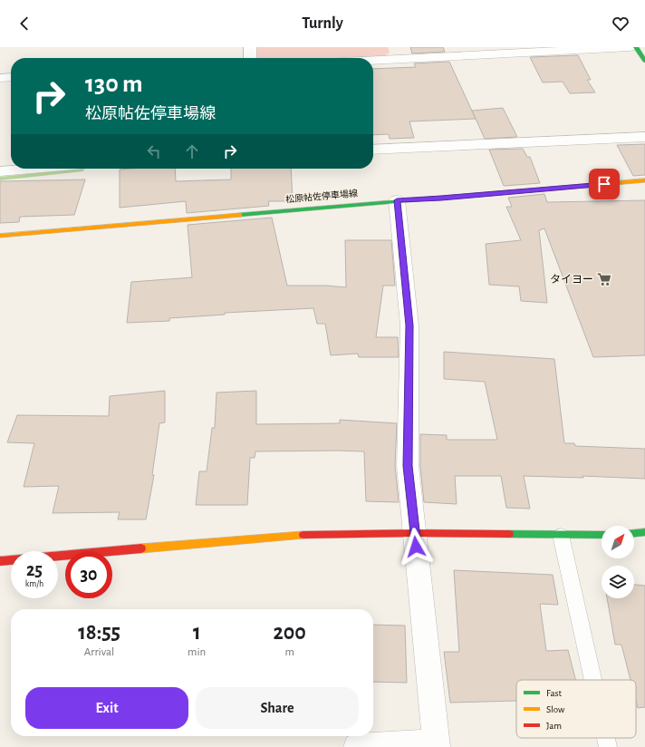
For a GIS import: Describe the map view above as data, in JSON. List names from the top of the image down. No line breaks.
{"streets":{"main road":["松原帖佐停車場線"]},"places":{"supermarket":["タイヨー"]},"legend":["Fast","Slow","Jam"],"north":"top right","page":{"header":"Turnly","turn":["130 m","松原帖佐停車場線"],"speed":"25 km/h","limit":"30","eta":["18:55","Arrival","1","min","200","m"],"buttons":["Exit","Share"]}}
